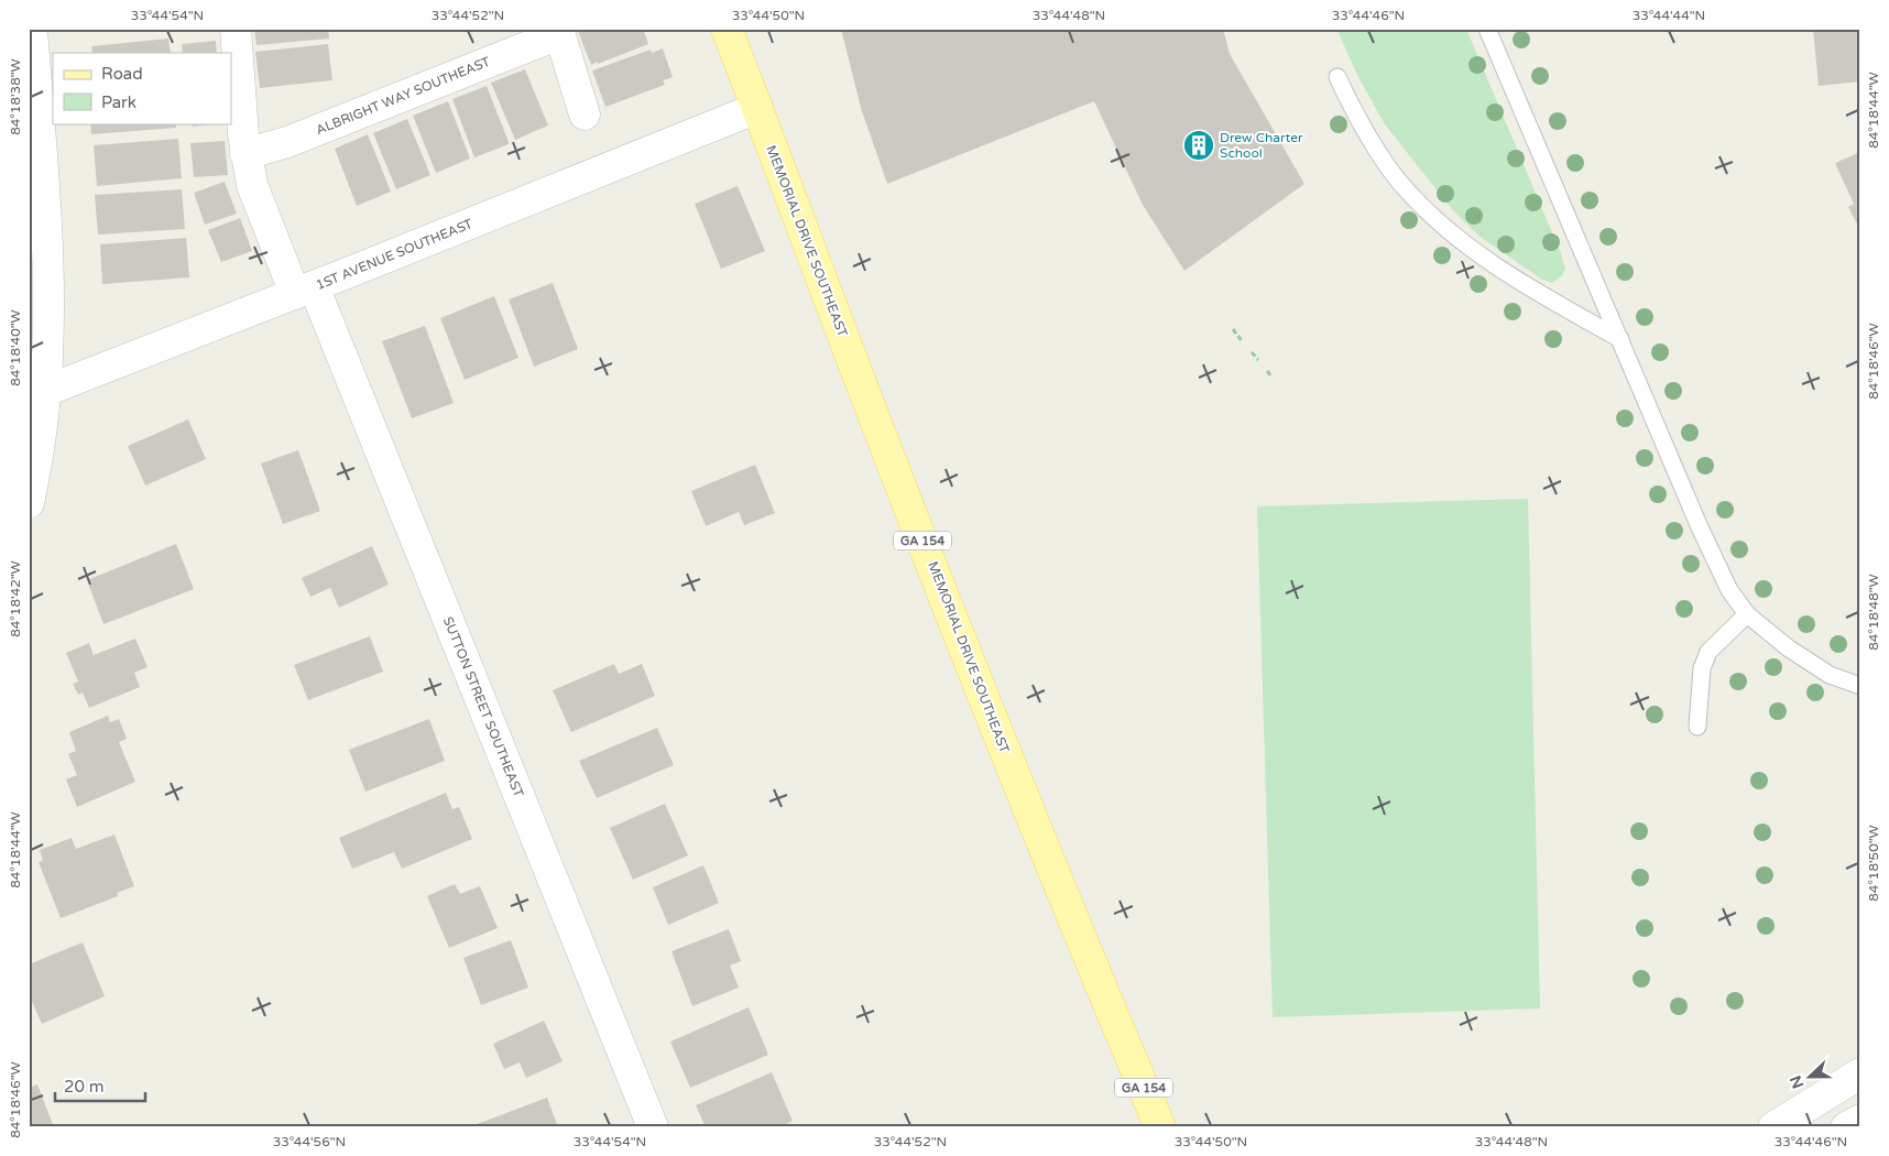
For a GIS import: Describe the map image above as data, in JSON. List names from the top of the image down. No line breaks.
{"streets":{"main road":["MEMORIAL DRIVE SOUTHEAST","GA 154"],"street":["ALBRIGHT WAY SOUTHEAST","1ST AVENUE SOUTHEAST","SUTTON STREET SOUTHEAST"]},"crossings":[["ALBRIGHT WAY SOUTHEAST","SUTTON STREET SOUTHEAST"],["MEMORIAL DRIVE SOUTHEAST","1ST AVENUE SOUTHEAST"],["1ST AVENUE SOUTHEAST","SUTTON STREET SOUTHEAST"]],"places":{"building":["Drew Charter School"]},"legend":["Road","Park"],"scale_bar":"20 m","north":"left","coordinates":["33°44'54\"N","33°44'52\"N","33°44'50\"N","33°44'48\"N","33°44'46\"N","33°44'44\"N","84°18'38\"W","84°18'44\"W","84°18'40\"W","84°18'46\"W","84°18'42\"W","84°18'48\"W","84°18'50\"W","33°44'56\"N"]}
